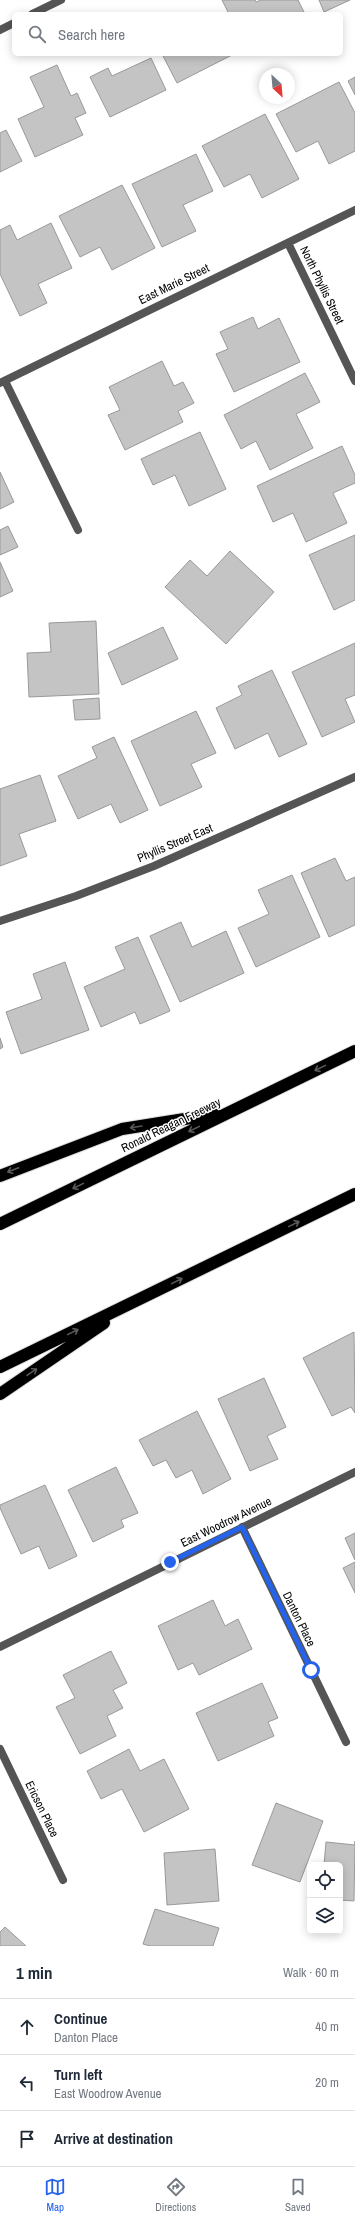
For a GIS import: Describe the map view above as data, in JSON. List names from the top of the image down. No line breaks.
{"streets":{"highway":["Ronald Reagan Freeway"],"street":["East Marie Street","North Phyllis Street","Phyllis Street East","East Woodrow Avenue","Danton Place","Ericson Place"]},"crossings":[["East Marie Street","North Phyllis Street"],["East Woodrow Avenue","Danton Place"]],"north":"bottom right","page":{"search":"Search here","heading":["1 min","Walk · 60 m"],"list":[["Continue","Danton Place","40 m"],["Turn left","East Woodrow Avenue","20 m"],"Arrive at destination"],"nav":["Map","Directions","Saved"]}}
